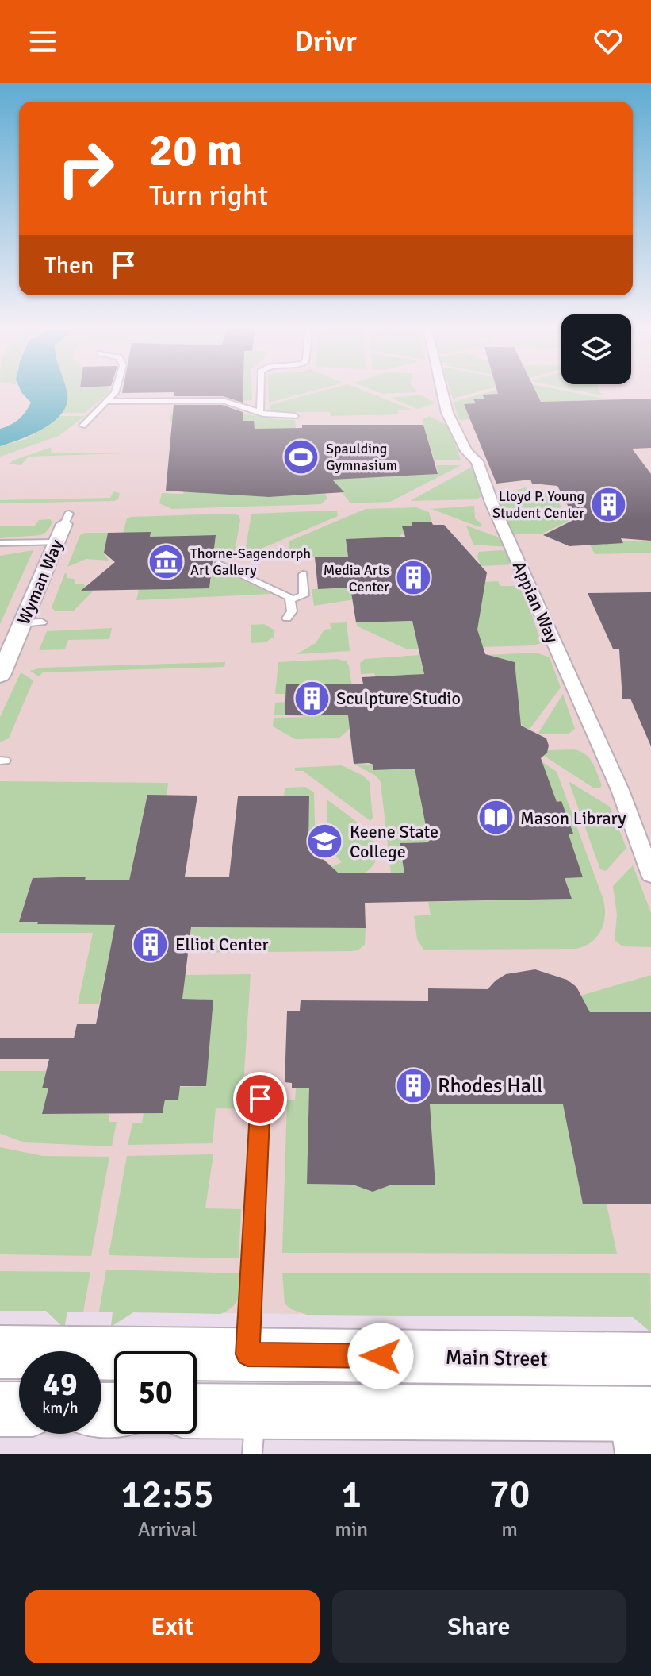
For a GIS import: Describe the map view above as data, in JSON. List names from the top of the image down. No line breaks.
{"streets":{"main road":["Main Street"],"street":["Wyman Way","Appian Way"]},"places":{"sports":["Spaulding Gymnasium"],"building":["Lloyd P. Young Student Center","Media Arts Center","Sculpture Studio","Elliot Center","Rhodes Hall"],"museum":["Thorne-Sagendorph Art Gallery"],"library":["Mason Library"],"school or university":["Keene State College"]},"page":{"header":"Drivr","turn":["20 m","Turn right"],"then":"Then","speed":"49 km/h","limit":"50","eta":["12:55","Arrival","1","min","70","m"],"buttons":["Exit","Share"]}}
